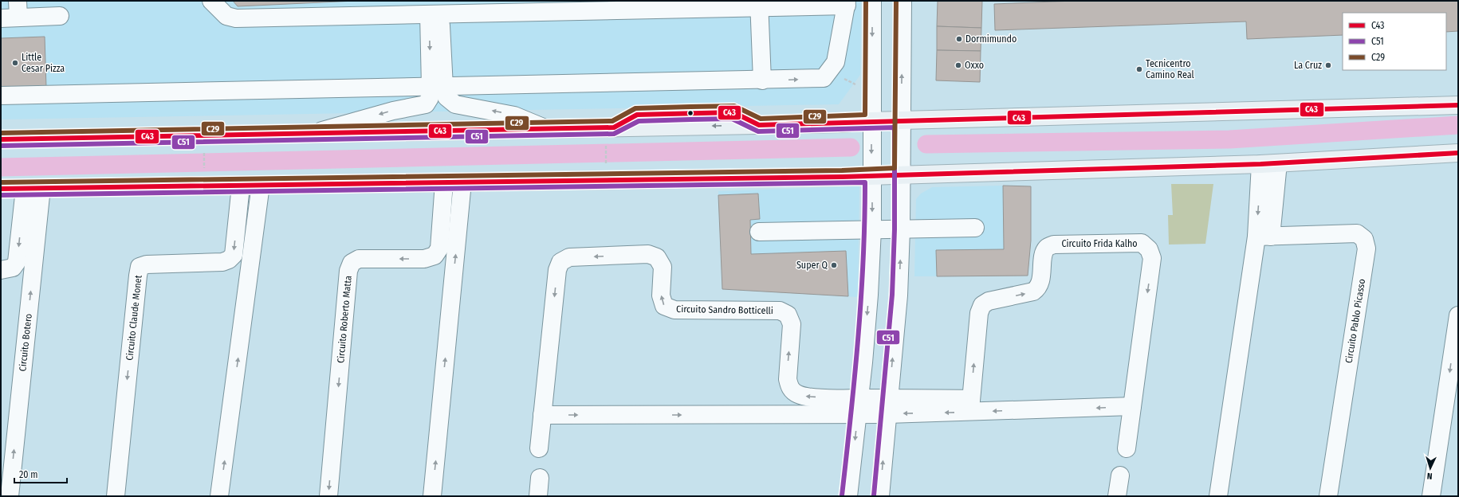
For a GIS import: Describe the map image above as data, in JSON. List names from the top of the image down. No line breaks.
{"streets":{"street":["Circuito Frida Kalho","Circuito Sandro Botticelli","Circuito Claude Monet","Circuito Roberto Matta","Circuito Pablo Picasso","Circuito Botero"]},"one_way":["Circuito Botero"],"places":["Dormimundo","Little Cesar Pizza","Oxxo","La Cruz","Tecnicentro Camino Real","Super Q"],"lines":["transit line C29","transit line C43","transit line C51"],"legend":["C43","C51","C29"],"scale_bar":"20 m","north":"bottom"}
